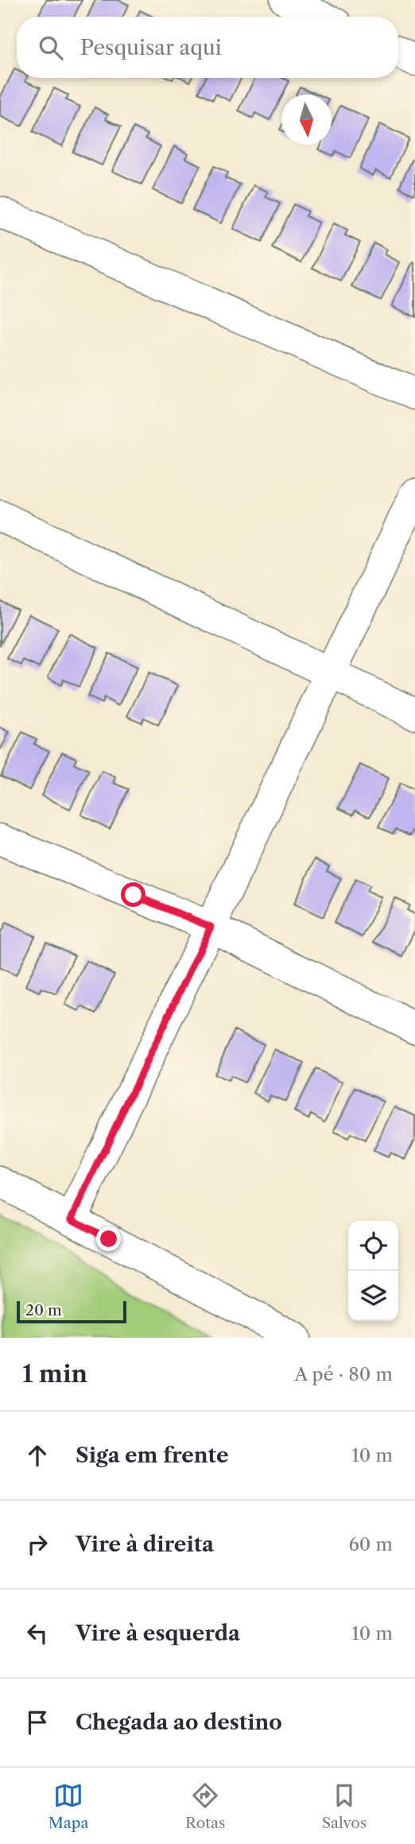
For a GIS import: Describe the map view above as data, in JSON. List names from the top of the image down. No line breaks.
{"scale_bar":"20 m","north":"bottom","page":{"search":"Pesquisar aqui","scale":"20 m","heading":["1 min","A pé · 80 m"],"list":[["Siga em frente","10 m"],["Vire à direita","60 m"],["Vire à esquerda","10 m"],"Chegada ao destino"],"nav":["Mapa","Rotas","Salvos"]}}
